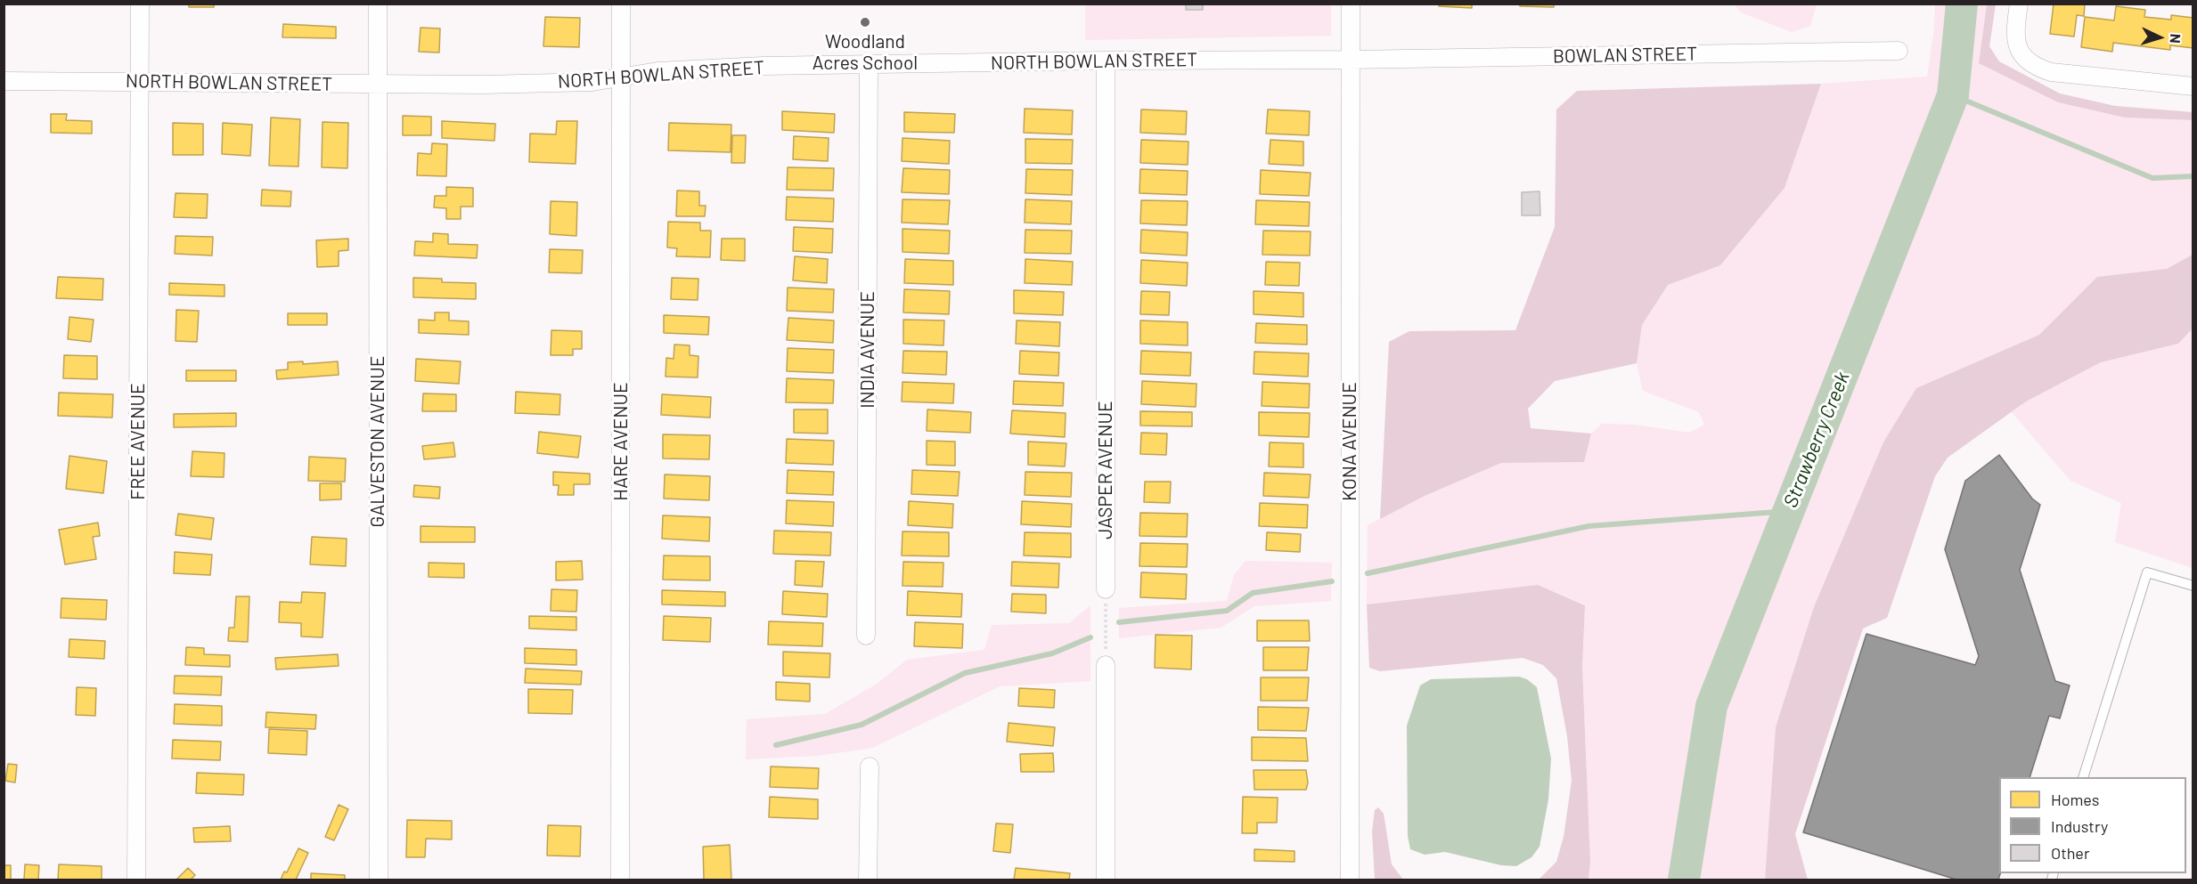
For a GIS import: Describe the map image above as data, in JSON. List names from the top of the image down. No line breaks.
{"streets":{"street":["BOWLAN STREET","NORTH BOWLAN STREET","INDIA AVENUE","FREE AVENUE","GALVESTON AVENUE","HARE AVENUE","KONA AVENUE","JASPER AVENUE"]},"crossings":[["BOWLAN STREET","NORTH BOWLAN STREET"],["BOWLAN STREET","KONA AVENUE"],["NORTH BOWLAN STREET","INDIA AVENUE"],["NORTH BOWLAN STREET","FREE AVENUE"],["NORTH BOWLAN STREET","GALVESTON AVENUE"],["NORTH BOWLAN STREET","HARE AVENUE"],["NORTH BOWLAN STREET","KONA AVENUE"],["NORTH BOWLAN STREET","JASPER AVENUE"]],"water":["Strawberry Creek"],"places":["Woodland Acres School"],"legend":["Homes","Industry","Other"],"north":"right"}
